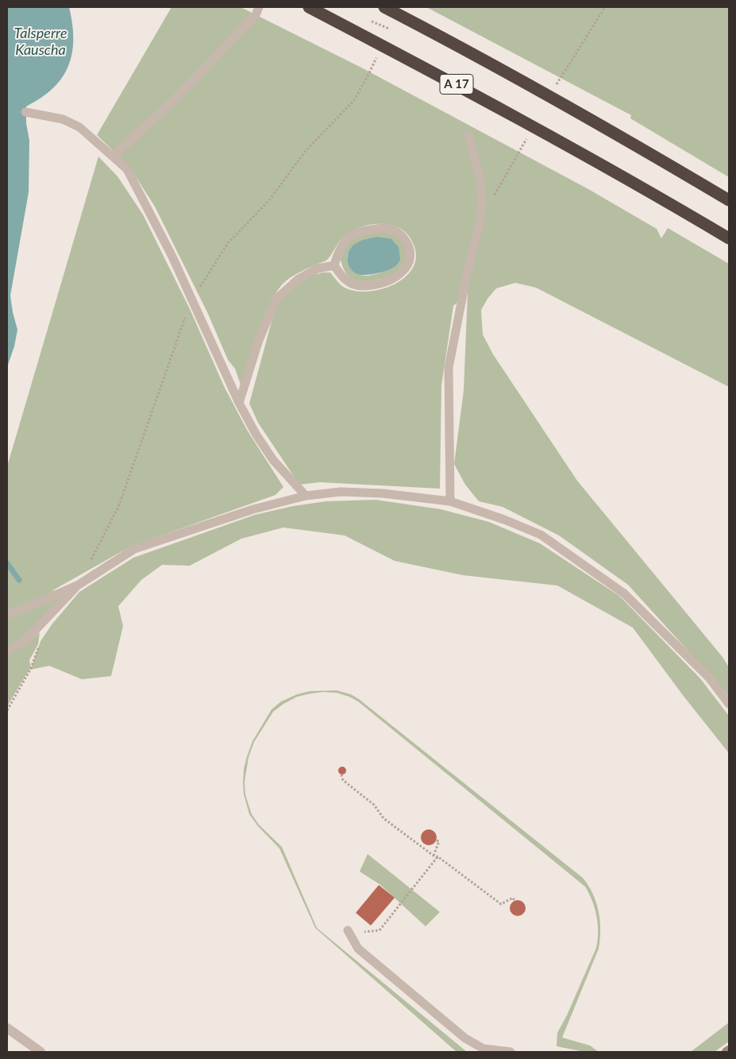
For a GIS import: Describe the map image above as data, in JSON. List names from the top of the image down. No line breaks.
{"streets":{"highway":["A 17"]},"water":["Talsperre Kauscha"]}
